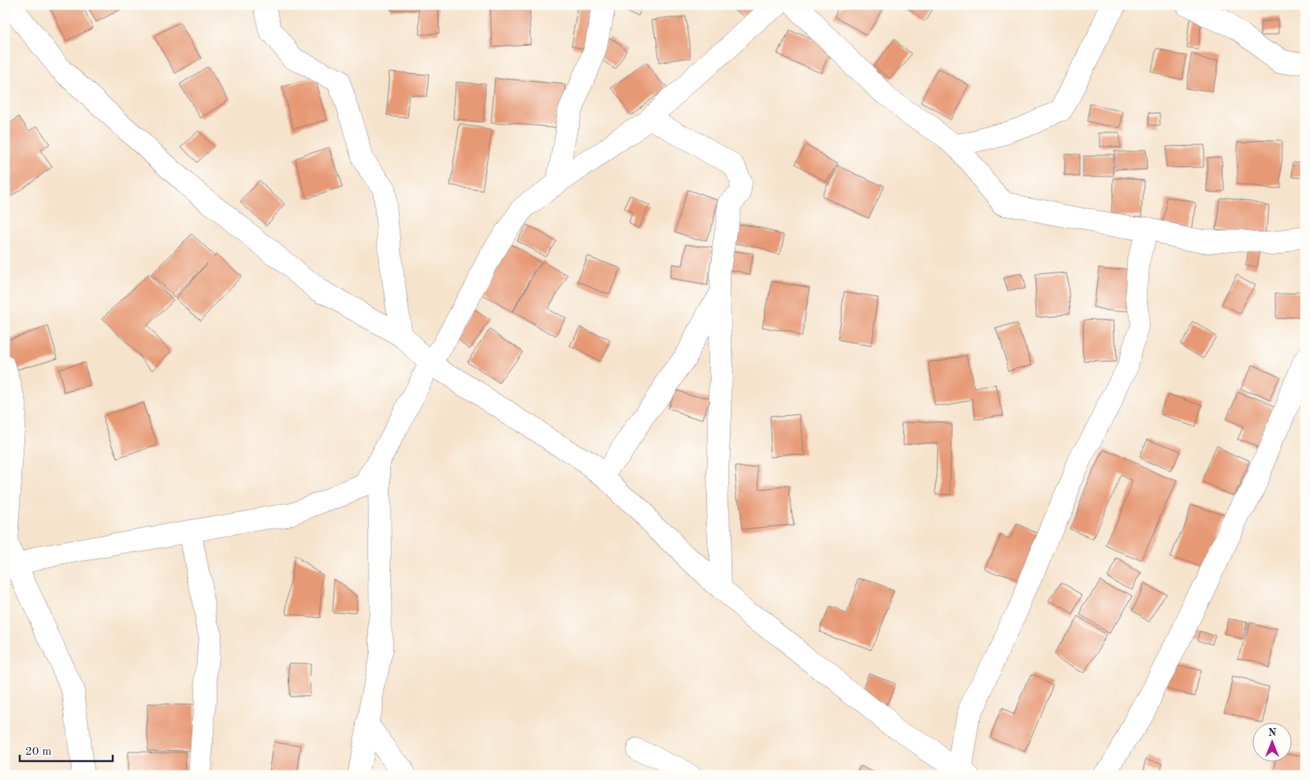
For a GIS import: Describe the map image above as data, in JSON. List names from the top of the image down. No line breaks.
{"scale_bar":"20 m","north":"top"}
